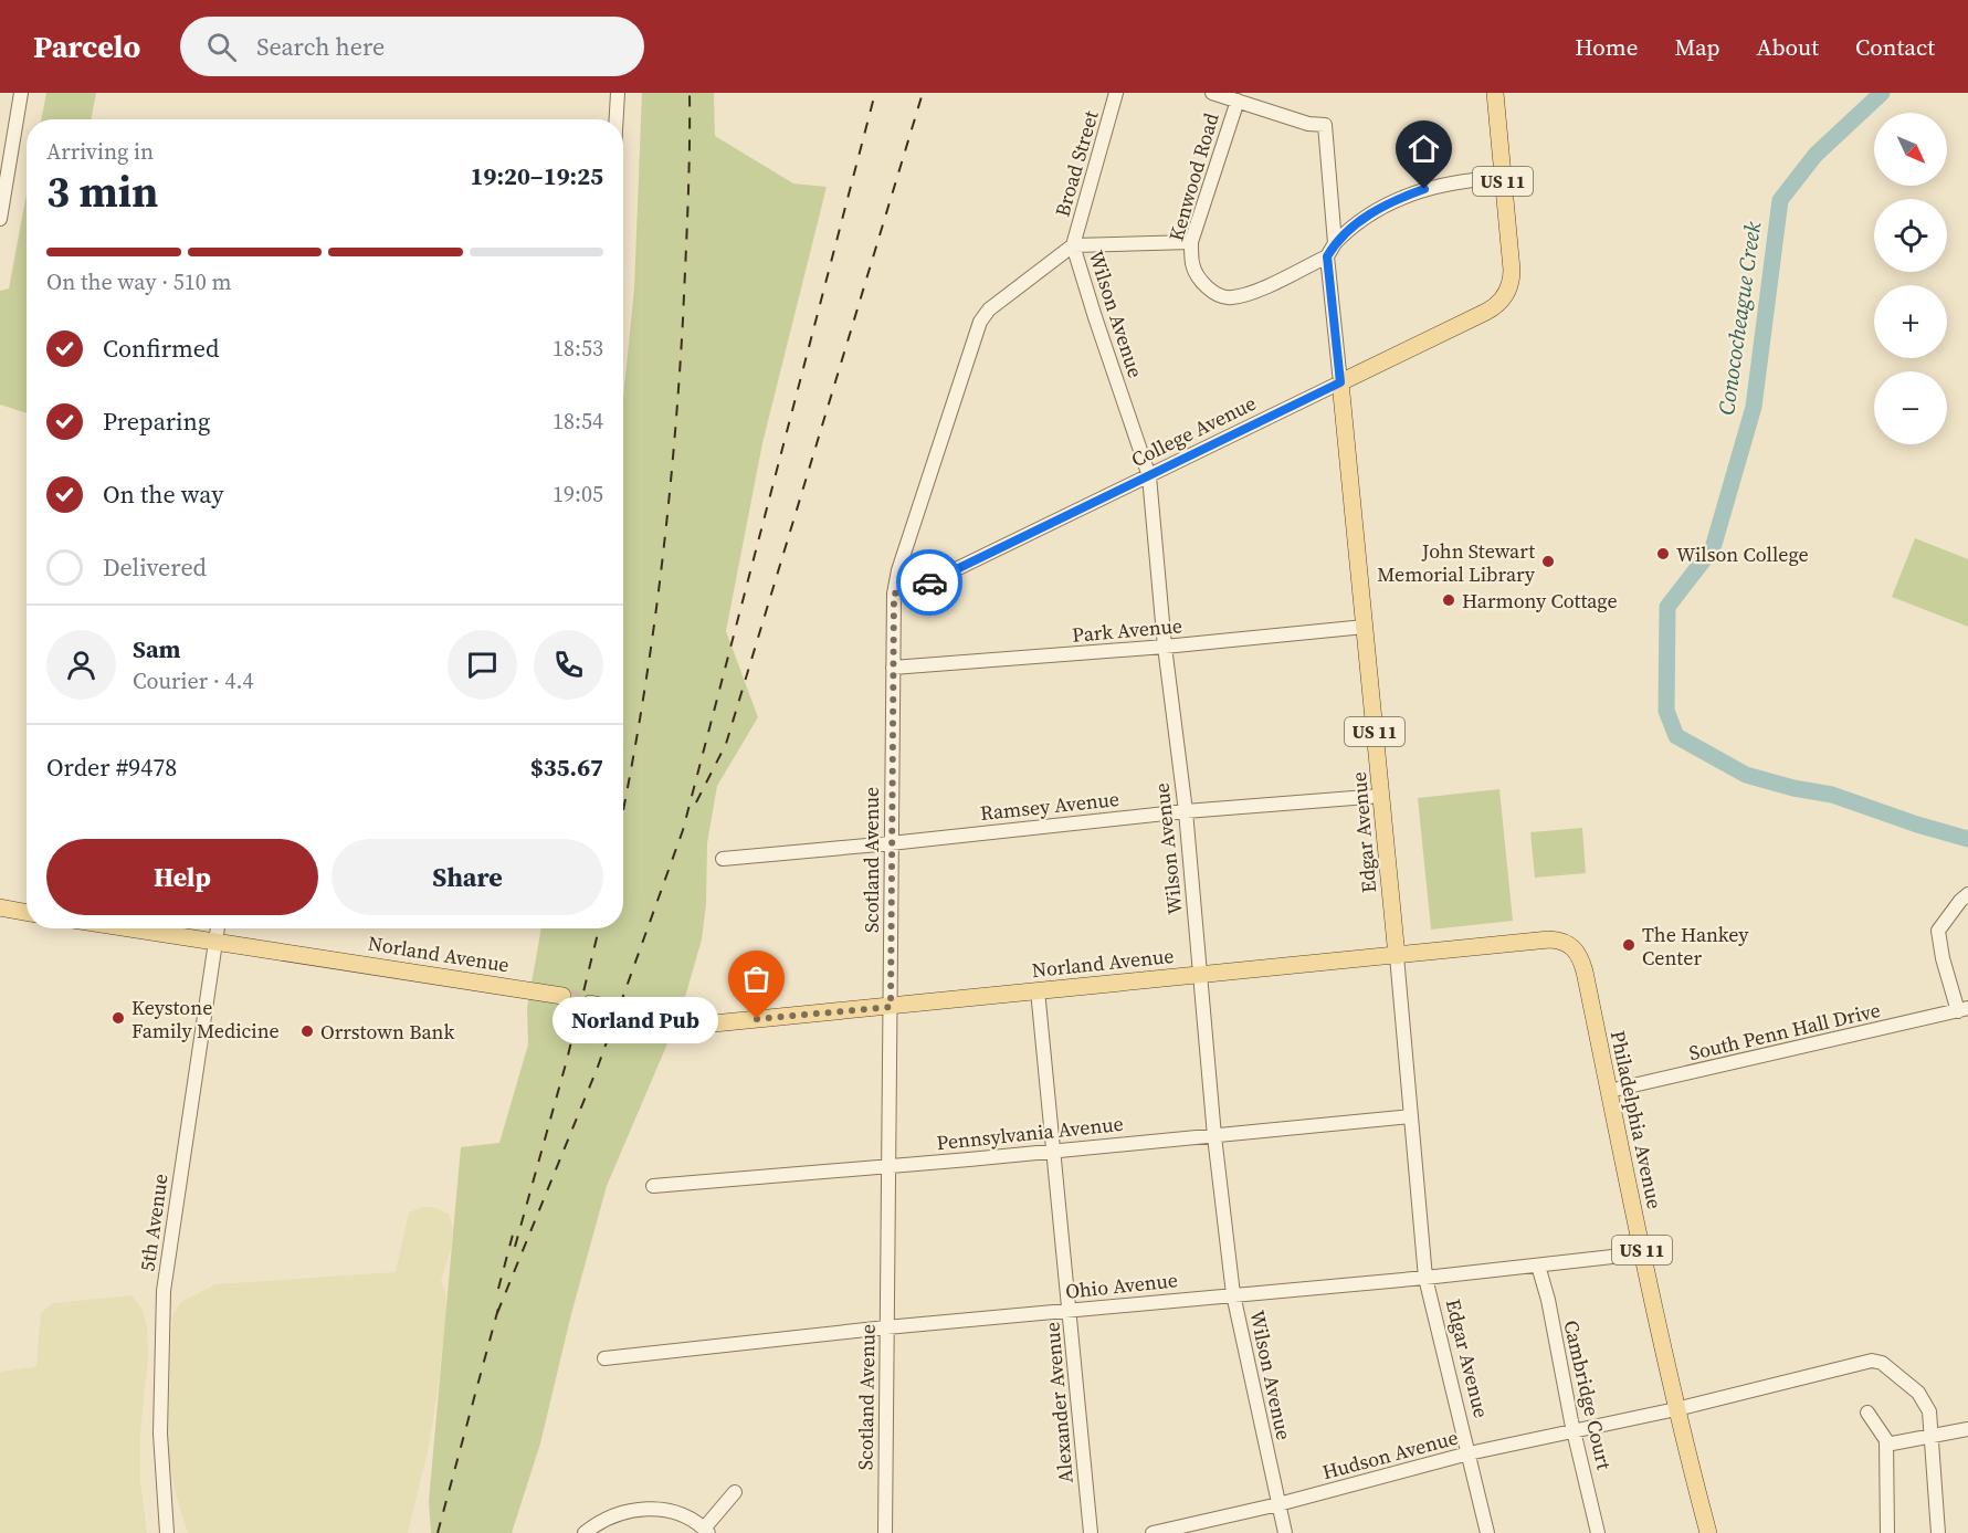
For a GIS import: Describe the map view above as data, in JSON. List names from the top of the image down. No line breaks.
{"streets":{"main road":["US 11","College Avenue","Edgar Avenue","Norland Avenue","Philadelphia Avenue"],"street":["Broad Street","Kenwood Road","Wilson Avenue","Park Avenue","Ramsey Avenue","Scotland Avenue","South Penn Hall Drive","Pennsylvania Avenue","5th Avenue","Ohio Avenue","Cambridge Court","Alexander Avenue","Hudson Avenue"]},"crossings":[["Broad Street","Wilson Avenue"],["Broad Street","Scotland Avenue"],["Kenwood Road","Edgar Avenue"],["US 11","College Avenue"],["Wilson Avenue","College Avenue"],["Wilson Avenue","Park Avenue"],["Wilson Avenue","Ramsey Avenue"],["Wilson Avenue","Scotland Avenue"],["Wilson Avenue","Norland Avenue"],["Wilson Avenue","Pennsylvania Avenue"],["Wilson Avenue","Ohio Avenue"],["Wilson Avenue","Hudson Avenue"],["College Avenue","Edgar Avenue"],["College Avenue","Scotland Avenue"],["Park Avenue","Edgar Avenue"],["Park Avenue","Scotland Avenue"],["Ramsey Avenue","Edgar Avenue"],["Ramsey Avenue","Scotland Avenue"],["Edgar Avenue","Norland Avenue"],["Edgar Avenue","Pennsylvania Avenue"],["Edgar Avenue","Ohio Avenue"],["Edgar Avenue","Hudson Avenue"],["Scotland Avenue","Norland Avenue"],["Scotland Avenue","Pennsylvania Avenue"],["Scotland Avenue","Ohio Avenue"],["Norland Avenue","Philadelphia Avenue"],["Norland Avenue","5th Avenue"],["Norland Avenue","Alexander Avenue"],["South Penn Hall Drive","Philadelphia Avenue"],["Philadelphia Avenue","Ohio Avenue"],["Philadelphia Avenue","Hudson Avenue"],["Pennsylvania Avenue","Alexander Avenue"],["Ohio Avenue","Cambridge Court"],["Ohio Avenue","Alexander Avenue"],["Cambridge Court","Hudson Avenue"]],"water":["Conococheague Creek"],"places":["Wilson College","John Stewart Memorial Library","Harmony Cottage","The Hankey Center","Keystone Family Medicine","Norland Pub","Orrstown Bank"],"north":"bottom right","page":{"header":"Parcelo","search":"Search here","nav":["Home","Map","About","Contact"],"map_buttons":["+","−"],"heading":["3 min","Arriving in","19:20–19:25"],"panel":["Sam","Courier · 4.4","Order #9478","$35.67"],"bar":"On the way · 510 m","list":[["Confirmed","18:53"],["Preparing","18:54"],["On the way","19:05"],"Delivered"],"buttons":["Help","Share"],"bubble":"Norland Pub"}}
